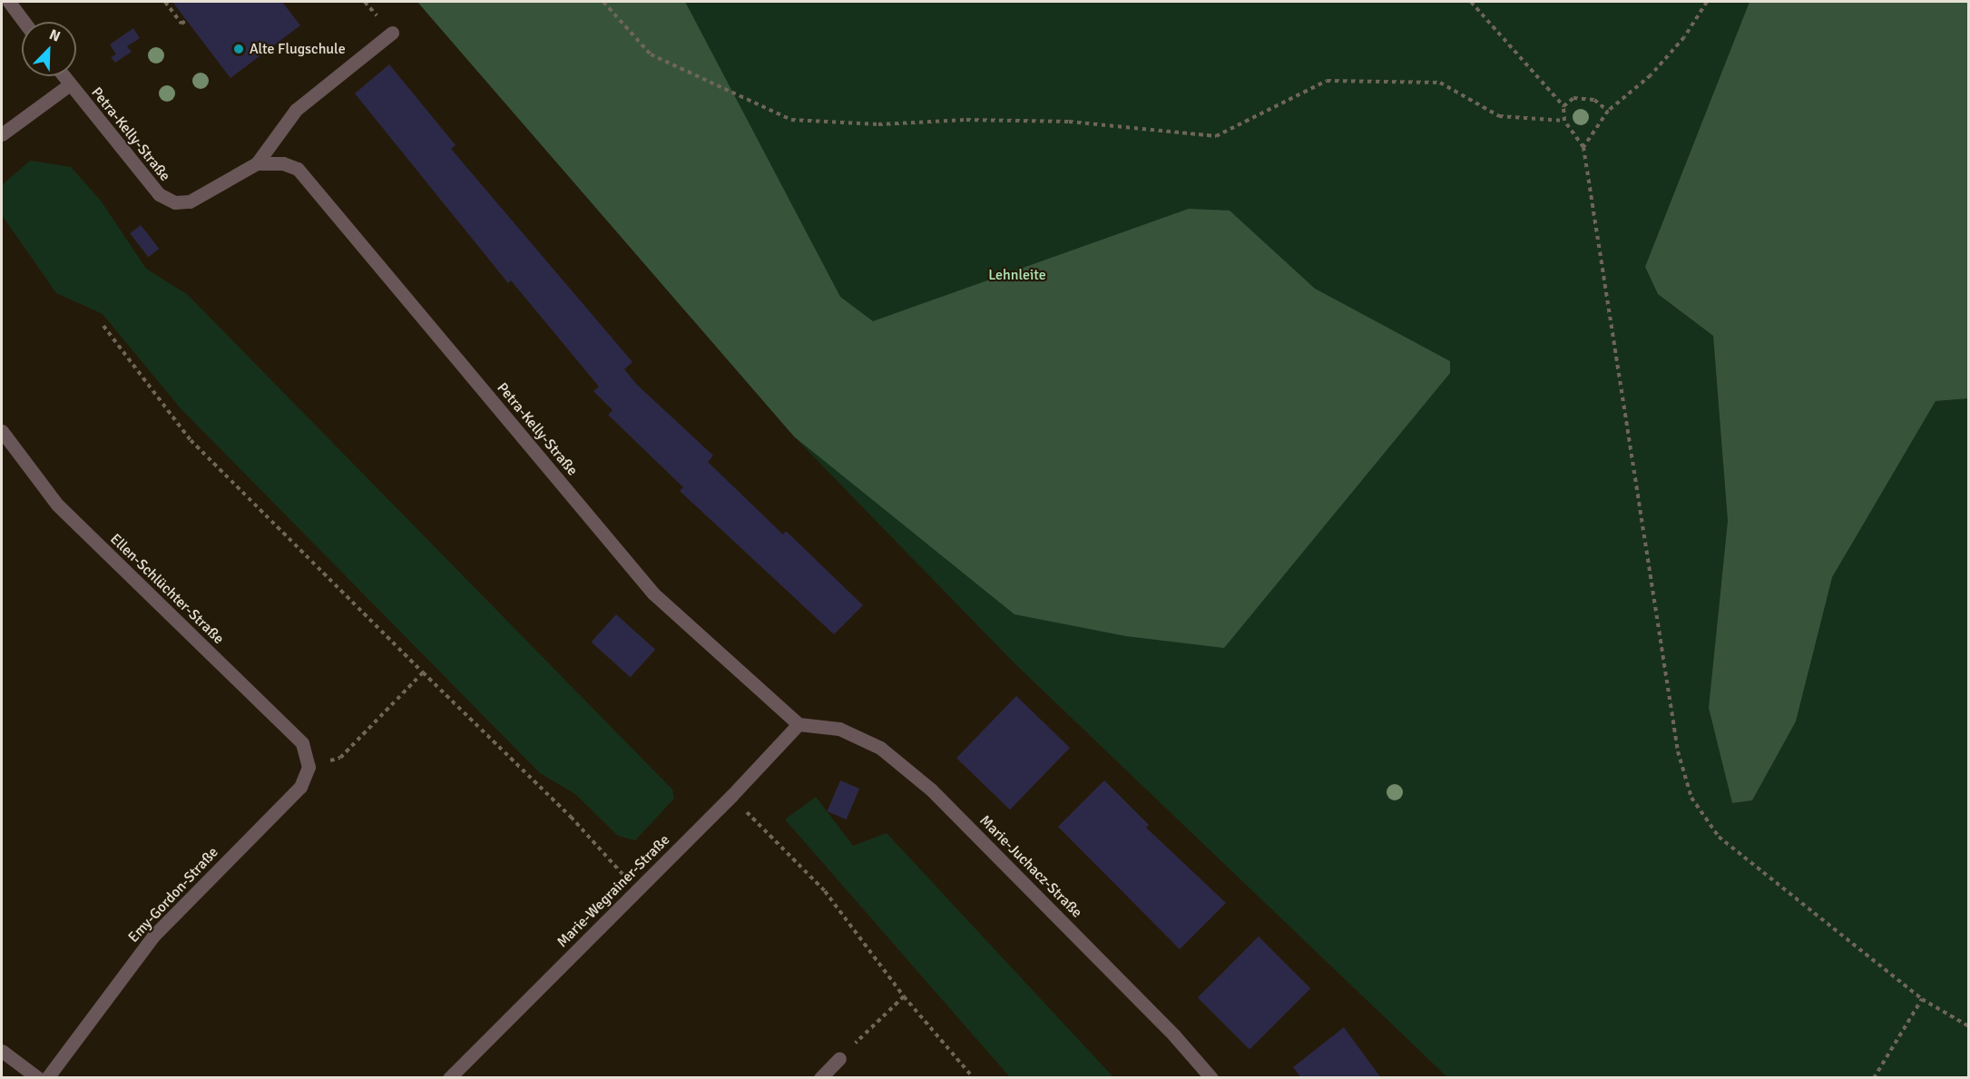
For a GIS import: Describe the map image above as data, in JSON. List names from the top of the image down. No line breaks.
{"streets":{"street":["Petra-Kelly-Straße","Ellen-Schlüchter-Straße","Marie-Juchacz-Straße","Marie-Wegrainer-Straße","Emy-Gordon-Straße"]},"crossings":[["Petra-Kelly-Straße","Marie-Juchacz-Straße"],["Petra-Kelly-Straße","Marie-Wegrainer-Straße"],["Ellen-Schlüchter-Straße","Emy-Gordon-Straße"],["Marie-Juchacz-Straße","Marie-Wegrainer-Straße"]],"parks":["Lehnleite"],"places":["Alte Flugschule"],"north":"top right"}
